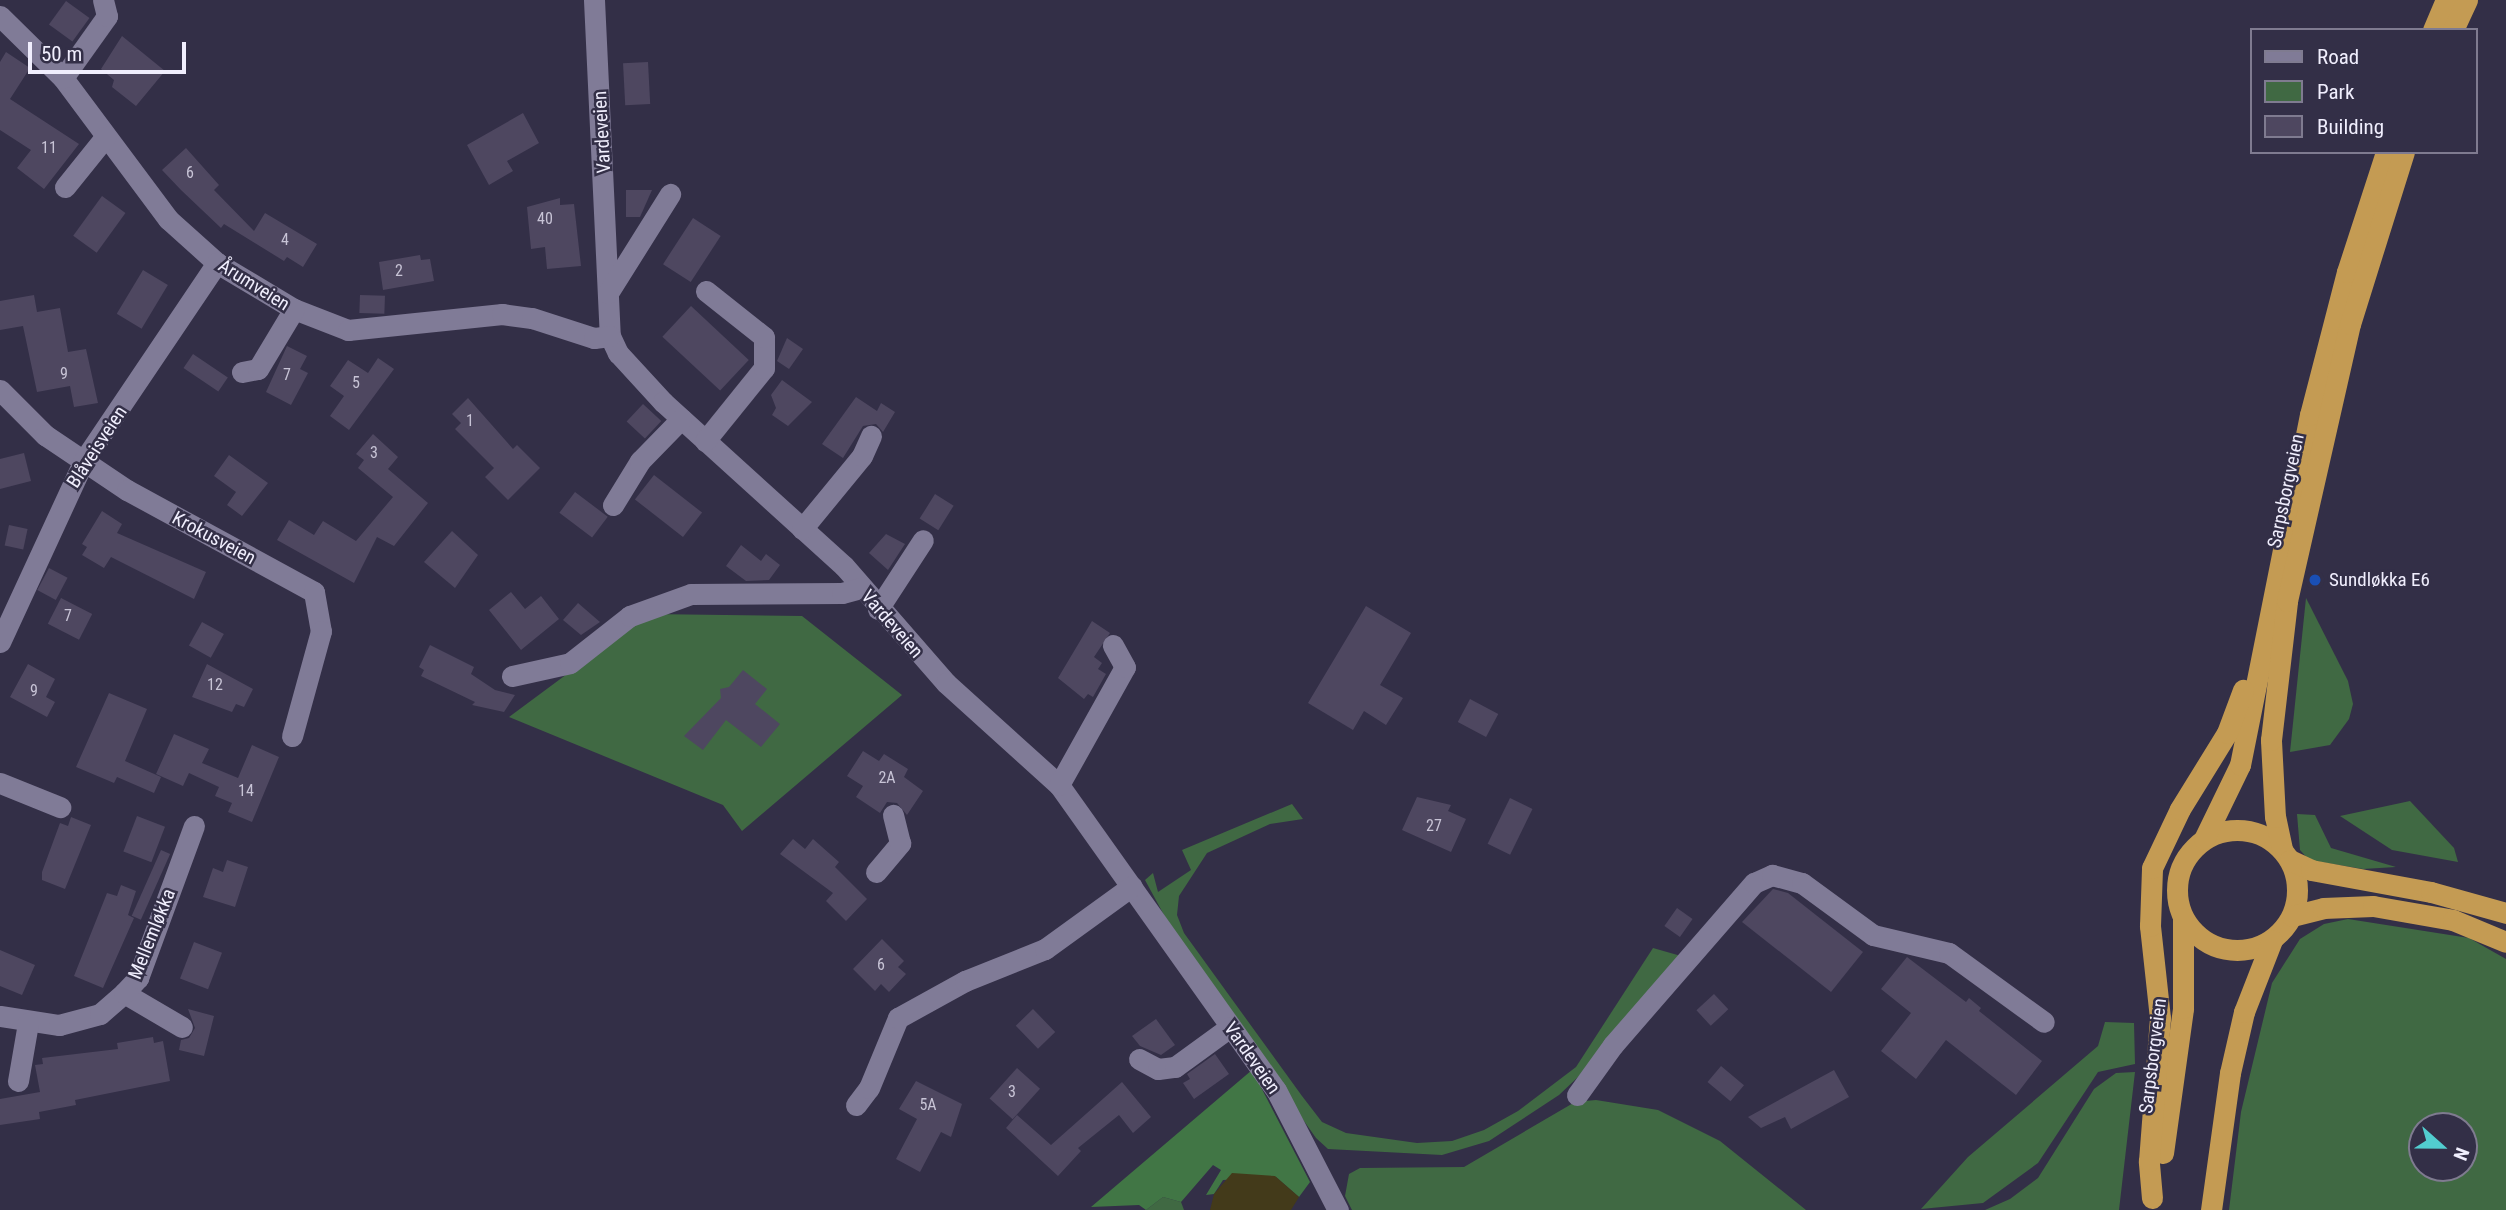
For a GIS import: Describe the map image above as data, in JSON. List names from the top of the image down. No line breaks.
{"streets":{"highway":["Sarpsborgveien"],"street":["Vardeveien","Årumveien","Blåveisveien","Krokusveien","Mellemløkka"]},"crossings":[["Vardeveien","Årumveien"],["Årumveien","Blåveisveien"],["Blåveisveien","Krokusveien"]],"places":["Sundløkka E6"],"house_numbers":["11","6","40","4","2","9","7","5","1","3","7","12","9","2A","14","27","6","3","5A"],"legend":["Road","Park","Building"],"scale_bar":"50 m","north":"right"}
